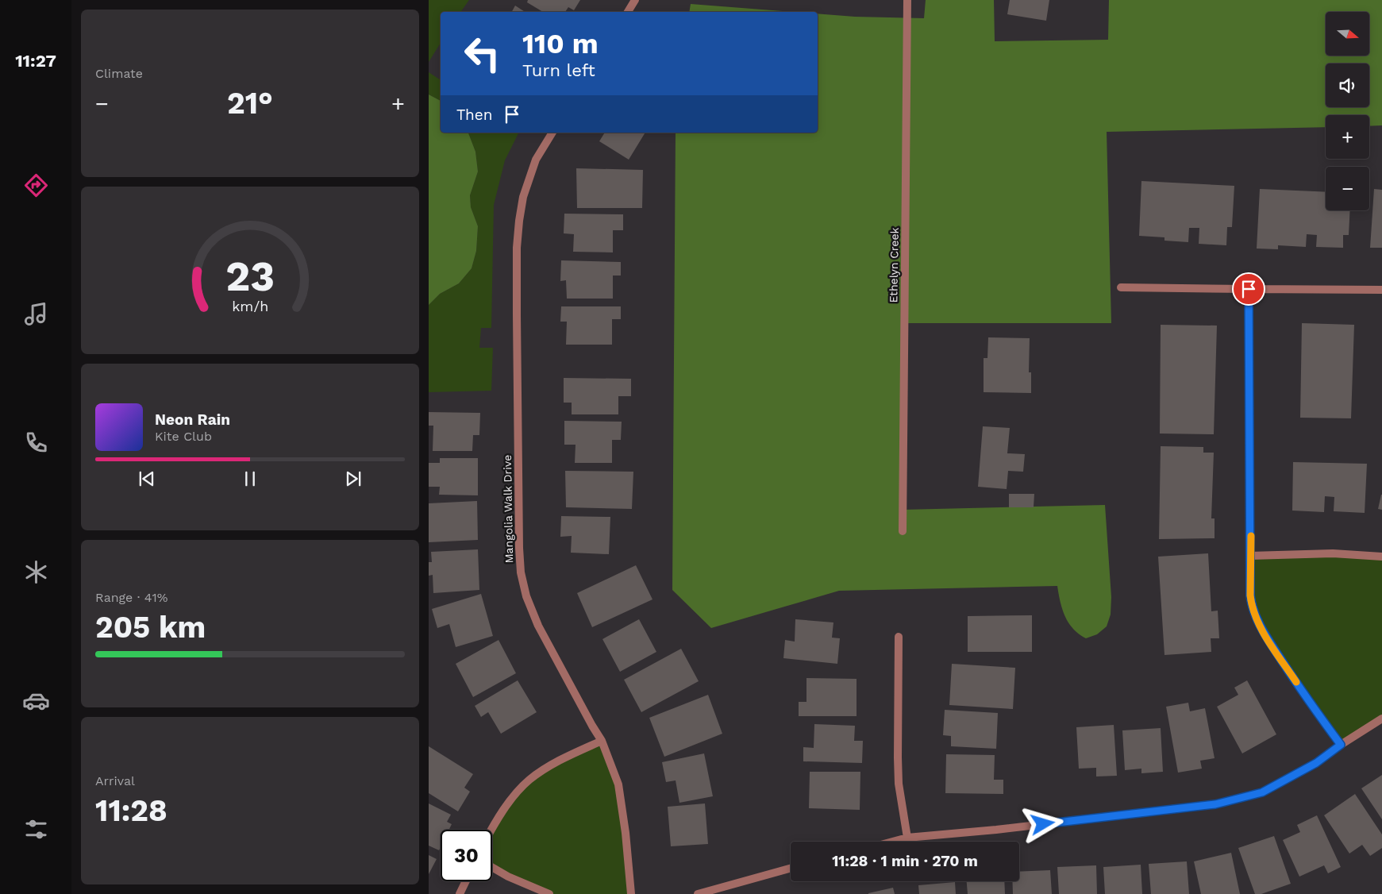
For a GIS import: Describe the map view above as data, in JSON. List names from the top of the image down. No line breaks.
{"streets":{"street":["Ethelyn Creek","Mangolia Walk Drive"]},"north":"right","page":{"tabs":"11:27","tile":["Climate",["Range · 41%","205 km"],["Arrival","11:28"]],"map_buttons":["+","−"],"turn":["110 m","Turn left"],"heat":["−","21°","+"],"then":"Then","song":["Neon Rain","Kite Club"],"limit":"30","trip":"11:28 · 1 min · 270 m","gauge":["23","km/h"]}}
